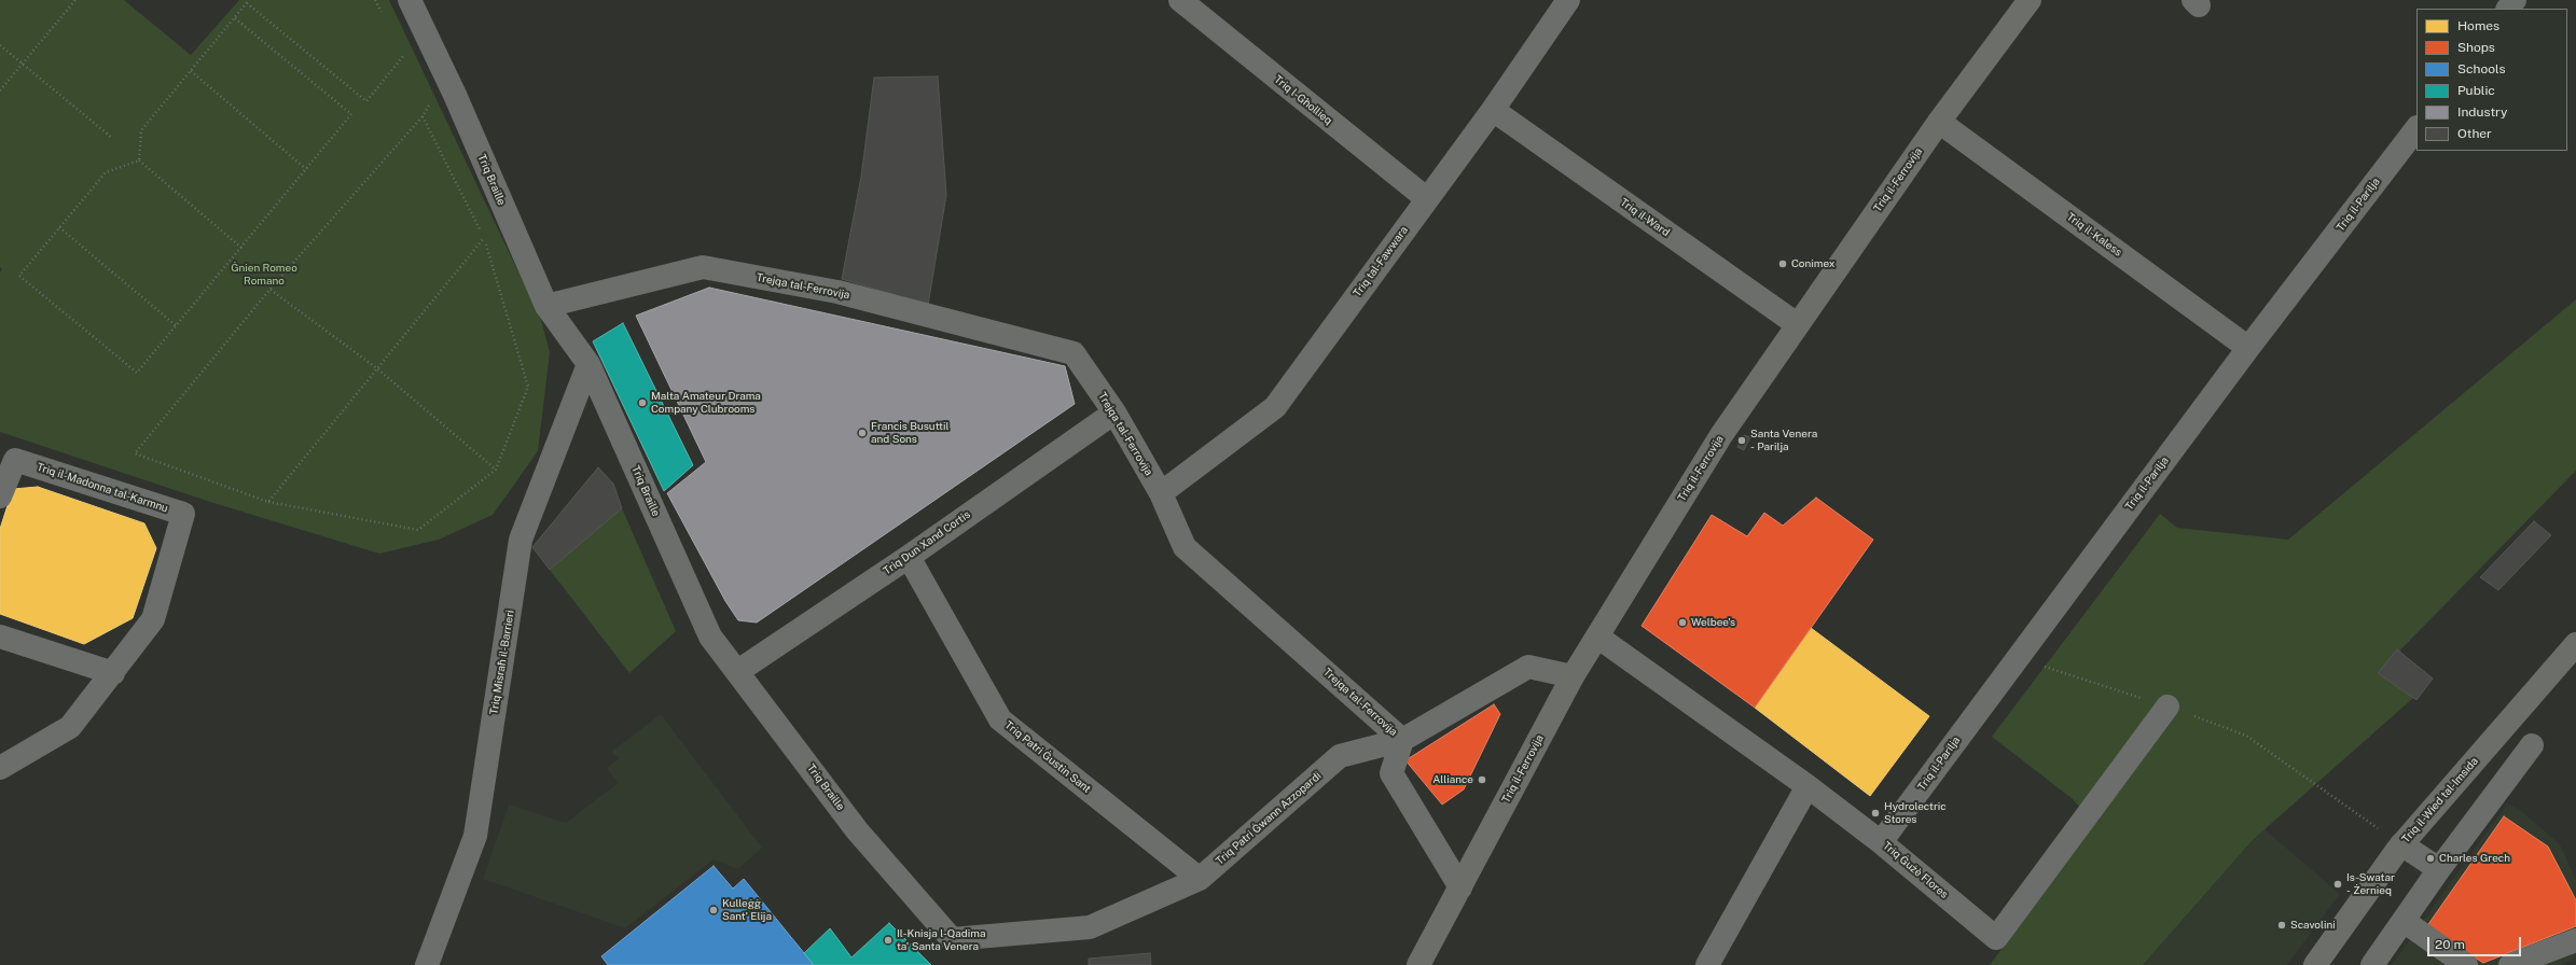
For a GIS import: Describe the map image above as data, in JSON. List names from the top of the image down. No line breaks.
{"streets":{"main road":["Triq il-Ferrovija","Triq il-Wied tal-Imsida"],"street":["Triq l-Għollieq","Triq Braille","Triq il-Parilja","Triq il-Ward","Triq il-Kaless","Triq tal-Fawwara","Trejqa tal-Ferrovija","Triq il-Madonna tal-Karmnu","Triq Dun Xand Cortis","Triq Misraħ il-Barrieri","Triq Patri Ġustin Sant","Triq Patri Ġwann Azzopardi","Triq Ġużè Flores"]},"crossings":[["Triq l-Għollieq","Triq tal-Fawwara"],["Triq Braille","Trejqa tal-Ferrovija"],["Triq Braille","Triq Dun Xand Cortis"],["Triq Braille","Triq Misraħ il-Barrieri"],["Triq Braille","Triq Patri Ġwann Azzopardi"],["Triq il-Ferrovija","Triq il-Ward"],["Triq il-Ferrovija","Triq il-Kaless"],["Triq il-Ferrovija","Trejqa tal-Ferrovija"],["Triq il-Ferrovija","Triq Patri Ġwann Azzopardi"],["Triq il-Ferrovija","Triq Ġużè Flores"],["Triq il-Parilja","Triq il-Kaless"],["Triq il-Parilja","Triq Ġużè Flores"],["Triq il-Ward","Triq tal-Fawwara"],["Triq tal-Fawwara","Trejqa tal-Ferrovija"],["Trejqa tal-Ferrovija","Triq Dun Xand Cortis"],["Trejqa tal-Ferrovija","Triq Patri Ġwann Azzopardi"],["Triq Dun Xand Cortis","Triq Patri Ġustin Sant"],["Triq Patri Ġustin Sant","Triq Patri Ġwann Azzopardi"]],"parks":["Ġnien Romeo Romano"],"places":["Conimex","Malta Amateur Drama Company Clubrooms","Francis Busuttil and Sons","Santa Venera - Parilja","Welbee's","Alliance","Hydrolectric Stores","Charles Grech","Is-Swatar - Żernieq","Kulleġġ Sant' Elija","Scavolini","Il-Knisja l-Qadima ta' Santa Venera"],"legend":["Homes","Shops","Schools","Public","Industry","Other"],"scale_bar":"20 m"}
